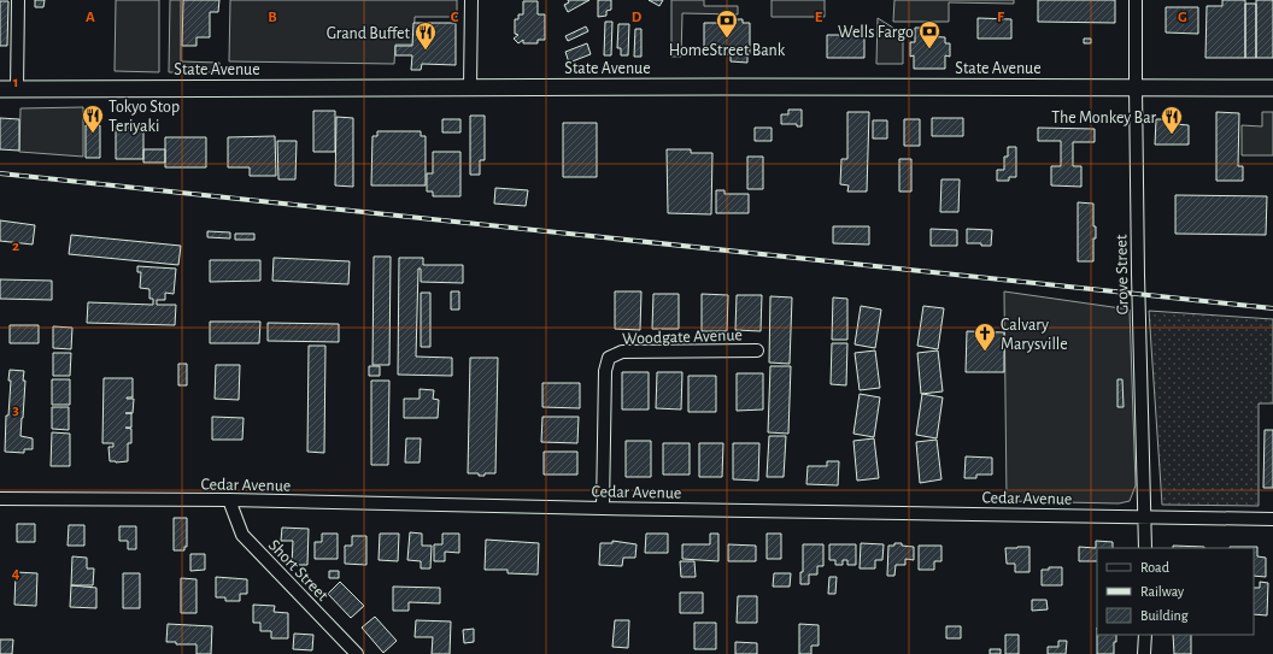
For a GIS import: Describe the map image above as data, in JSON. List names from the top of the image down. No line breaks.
{"streets":{"main road":["State Avenue"],"street":["Grove Street","Woodgate Avenue","Cedar Avenue","Short Street"]},"crossings":[["State Avenue","Grove Street"],["Grove Street","Cedar Avenue"],["Woodgate Avenue","Cedar Avenue"],["Cedar Avenue","Short Street"]],"places":{"bank":["HomeStreet Bank","Wells Fargo"],"restaurant":["Grand Buffet","Tokyo Stop Teriyaki","The Monkey Bar"],"church":["Calvary Marysville"]},"legend":["Road","Railway","Building"],"grid":{"columns":["A","B","C","D","E","F","G"],"rows":["1","2","3","4"]}}
